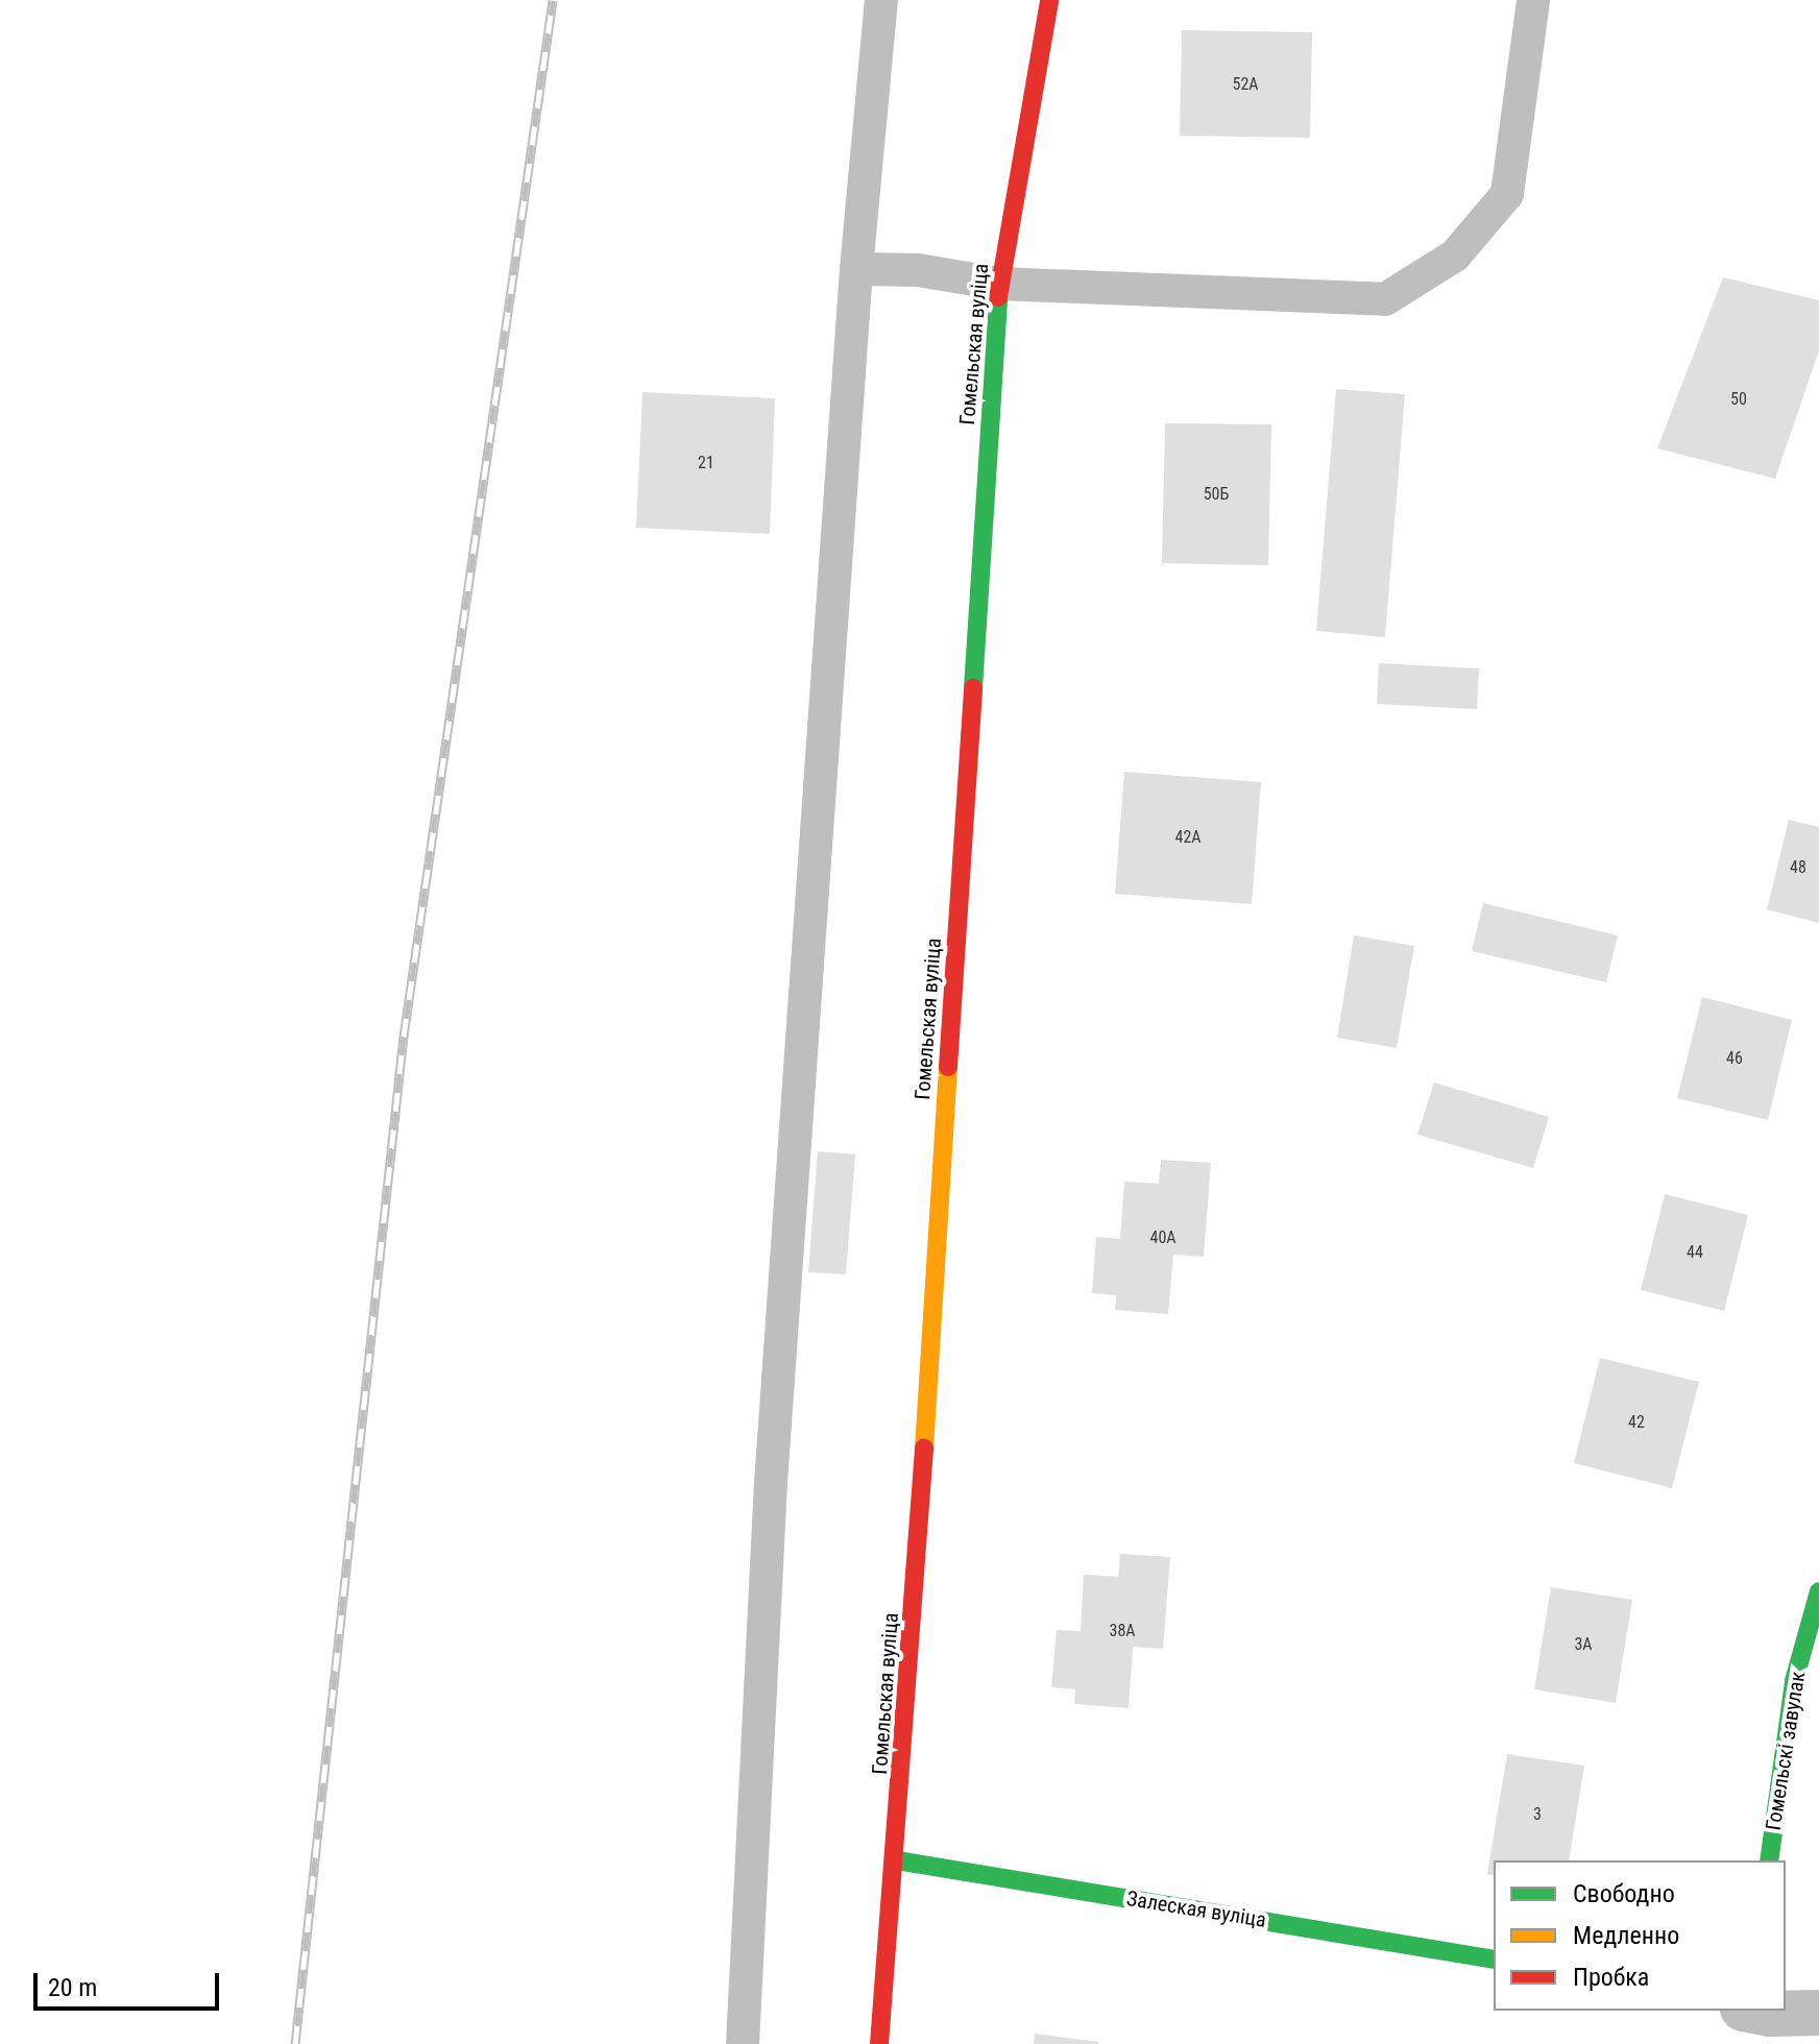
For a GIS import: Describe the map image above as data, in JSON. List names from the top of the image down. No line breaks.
{"streets":{"street":["Гомельская вуліца","Гомельскі завулак","Залеская вуліца"]},"crossings":[["Гомельская вуліца","Залеская вуліца"]],"house_numbers":["52А","50","21","50Б","42А","48","46","40А","44","42","38А","3А","3"],"legend":["Свободно","Медленно","Пробка"],"scale_bar":"20 m"}
